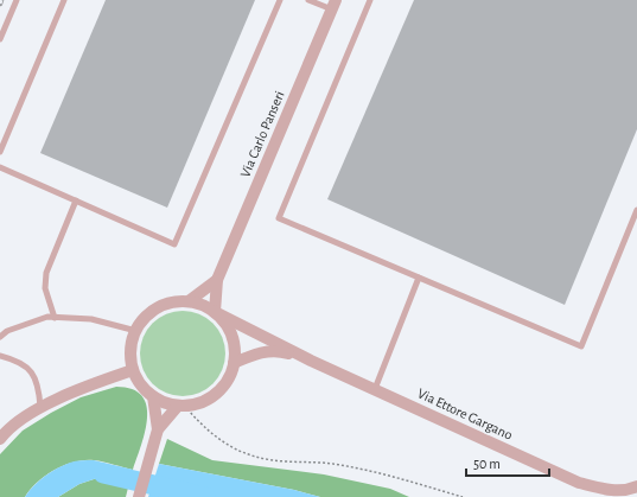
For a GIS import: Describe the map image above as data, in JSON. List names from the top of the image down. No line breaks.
{"streets":{"street":["Via Carlo Panseri","Via Ettore Gargano"]},"crossings":[["Via Carlo Panseri","Via Ettore Gargano"]],"scale_bar":"50 m"}
